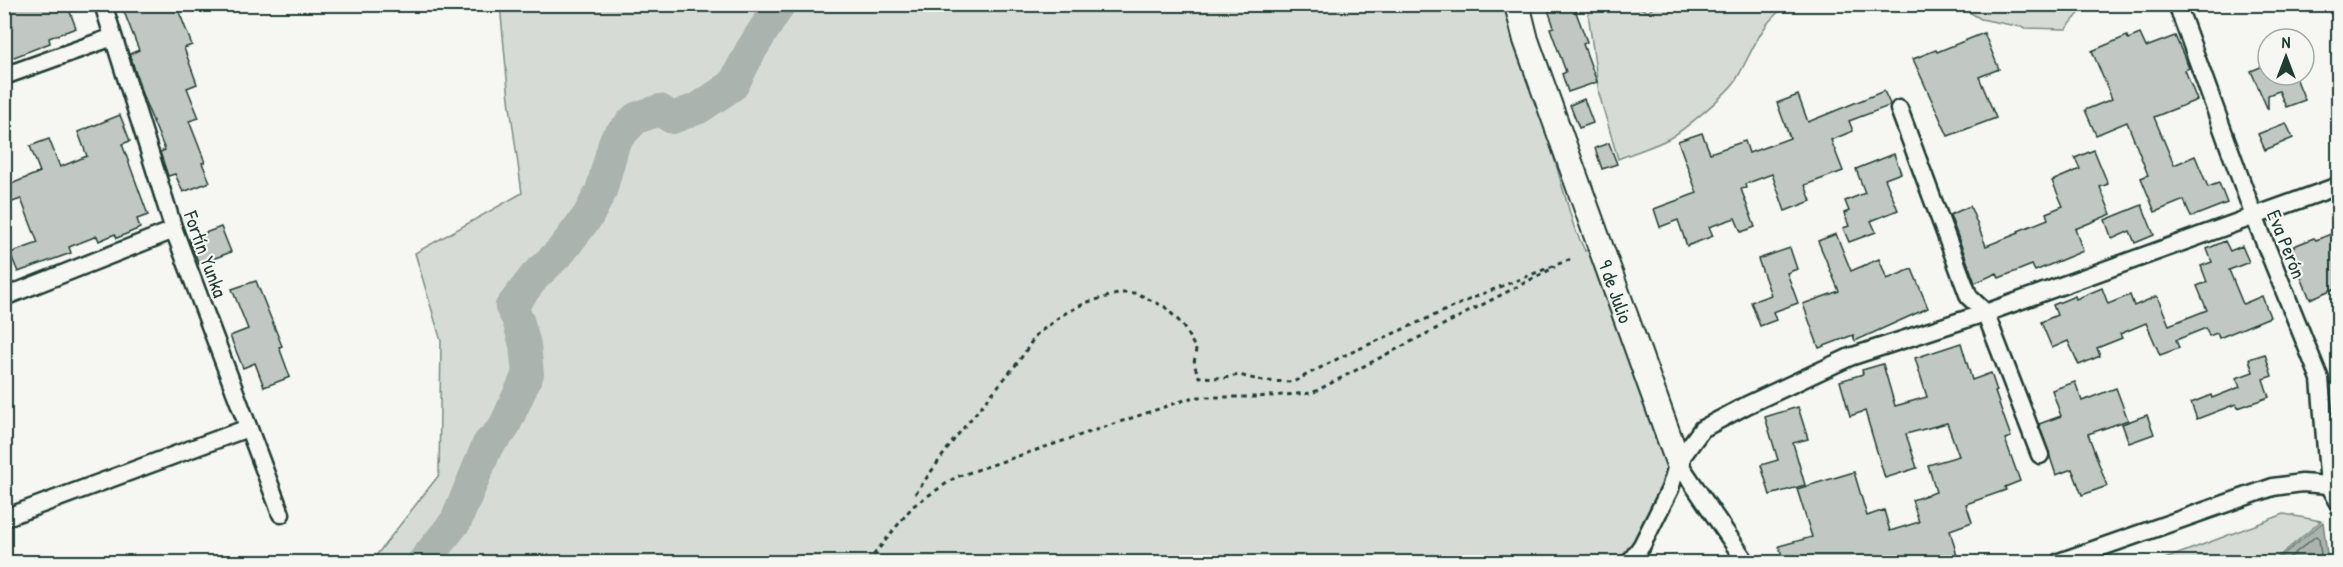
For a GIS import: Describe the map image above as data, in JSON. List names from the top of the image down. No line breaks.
{"streets":{"main road":["9 de Julio"],"street":["Eva Perón","Fortín Yunka"]},"north":"top"}
